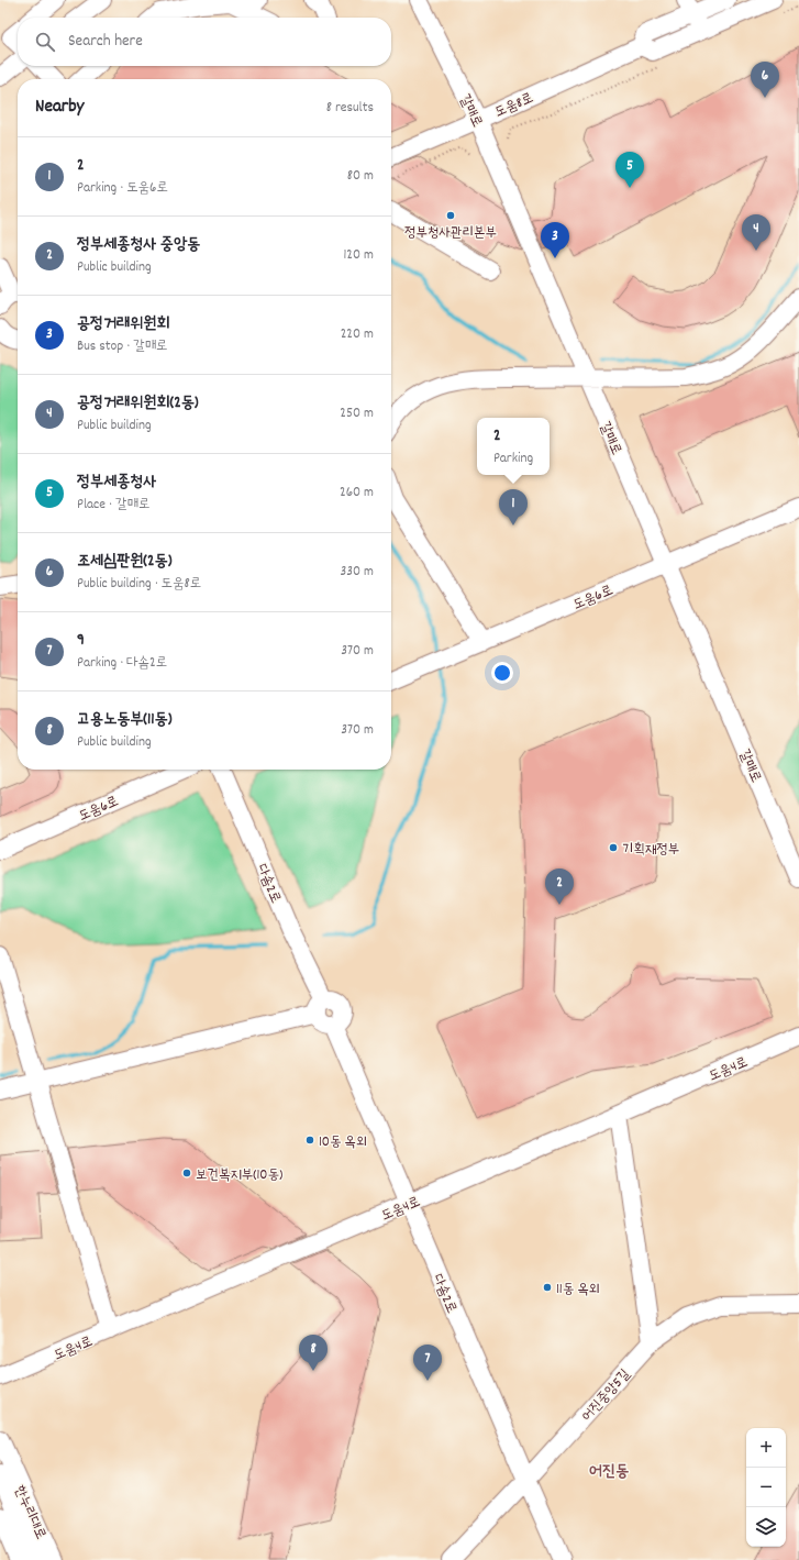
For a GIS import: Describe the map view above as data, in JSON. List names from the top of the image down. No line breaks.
{"streets":{"street":["도움8로","갈매로","도움6로","다솜2로","도움4로","어진중앙5길","한누리대로"]},"crossings":[["도움8로","갈매로"],["갈매로","도움6로"],["다솜2로","도움4로"],["다솜2로","어진중앙5길"]],"districts":["어진동"],"places":["정부청사관리본부","기획재정부","10동 옥외","보건복지부(10동)","11동 옥외"],"page":{"search":"Search here","pins":["6","5","4","3","1","2","8","7"],"heading":["Nearby","8 results"],"list":[{"mark":"1","name":"2","note":"Parking · 도움6로","value":"80 m"},{"mark":"2","name":"정부세종청사 중앙동","note":"Public building","value":"120 m"},{"mark":"3","name":"공정거래위원회","note":"Bus stop · 갈매로","value":"220 m"},{"mark":"4","name":"공정거래위원회(2동)","note":"Public building","value":"250 m"},{"mark":"5","name":"정부세종청사","note":"Place · 갈매로","value":"260 m"},{"mark":"6","name":"조세심판원(2동)","note":"Public building · 도움8로","value":"330 m"},{"mark":"7","name":"9","note":"Parking · 다솜2로","value":"370 m"},{"mark":"8","name":"고용노동부(11동)","note":"Public building","value":"370 m"}],"popup":["2","Parking"],"map_buttons":["+","−"]}}
